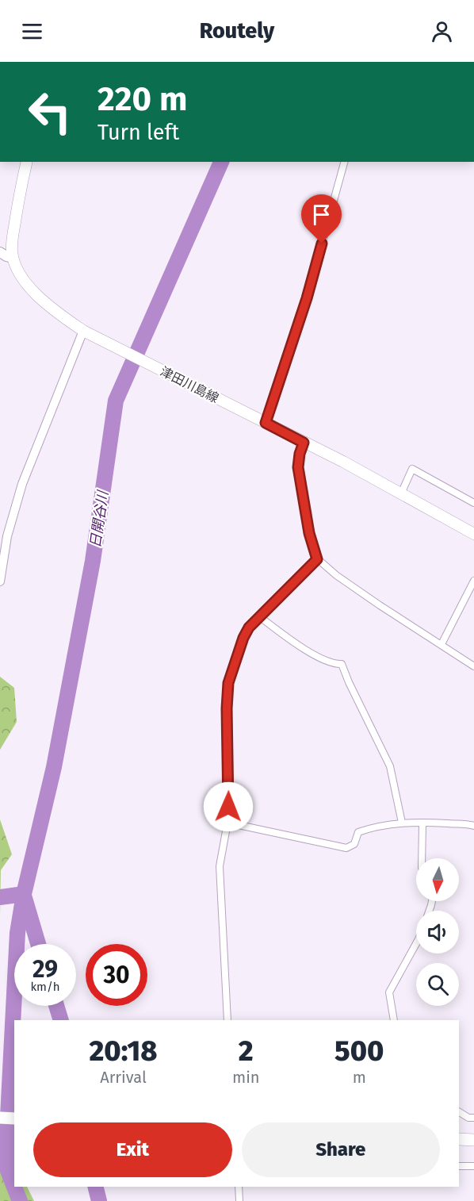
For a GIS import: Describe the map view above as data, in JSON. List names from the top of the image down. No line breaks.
{"streets":{"main road":["津田川島線"]},"water":["日開谷川"],"north":"bottom","page":{"header":"Routely","turn":["220 m","Turn left"],"speed":"29 km/h","limit":"30","eta":["20:18","Arrival","2","min","500","m"],"buttons":["Exit","Share"]}}
